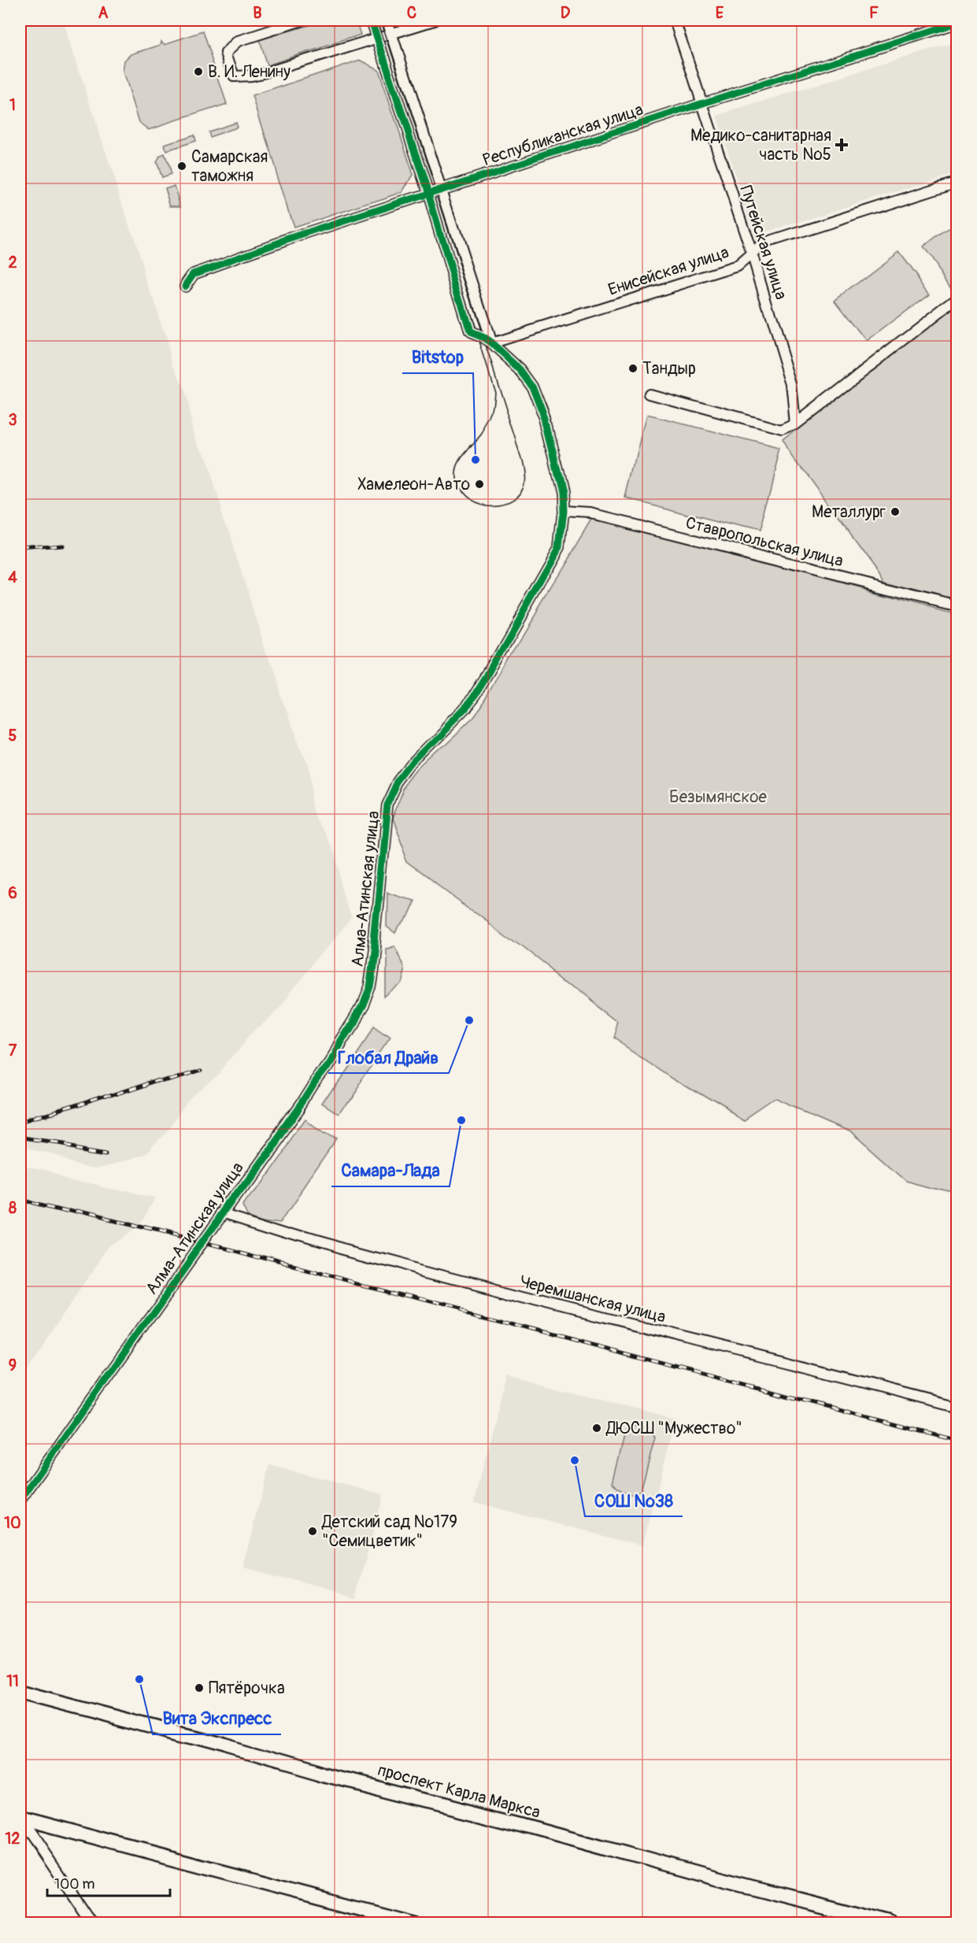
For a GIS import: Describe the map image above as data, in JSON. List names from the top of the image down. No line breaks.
{"streets":{"main road":["проспект Карла Маркса"],"street":["Республиканская улица","Путейская улица","Енисейская улица","Ставропольская улица","Алма-Атинская улица","Черемшанская улица"]},"crossings":[["Республиканская улица","Путейская улица"],["Республиканская улица","Алма-Атинская улица"],["Путейская улица","Енисейская улица"],["Енисейская улица","Алма-Атинская улица"],["Ставропольская улица","Алма-Атинская улица"],["Алма-Атинская улица","Черемшанская улица"]],"parks":["Безымянское"],"places":{"other":["В. И. Ленину","Самарская таможня","Тандыр","Bitstop","Хамелеон-Авто","Металлург","Глобал Драйв","Самара-Лада","ДЮСШ \"Мужество\"","СОШ №38","Детский сад №179 \"Семицветик\"","Вита Экспресс","Пятёрочка"],"health":["Медико-санитарная часть №5"]},"scale_bar":"100 m","grid":{"columns":["A","B","C","D","E","F"],"rows":["1","2","3","4","5","6","7","8","9","10","11","12"]}}
